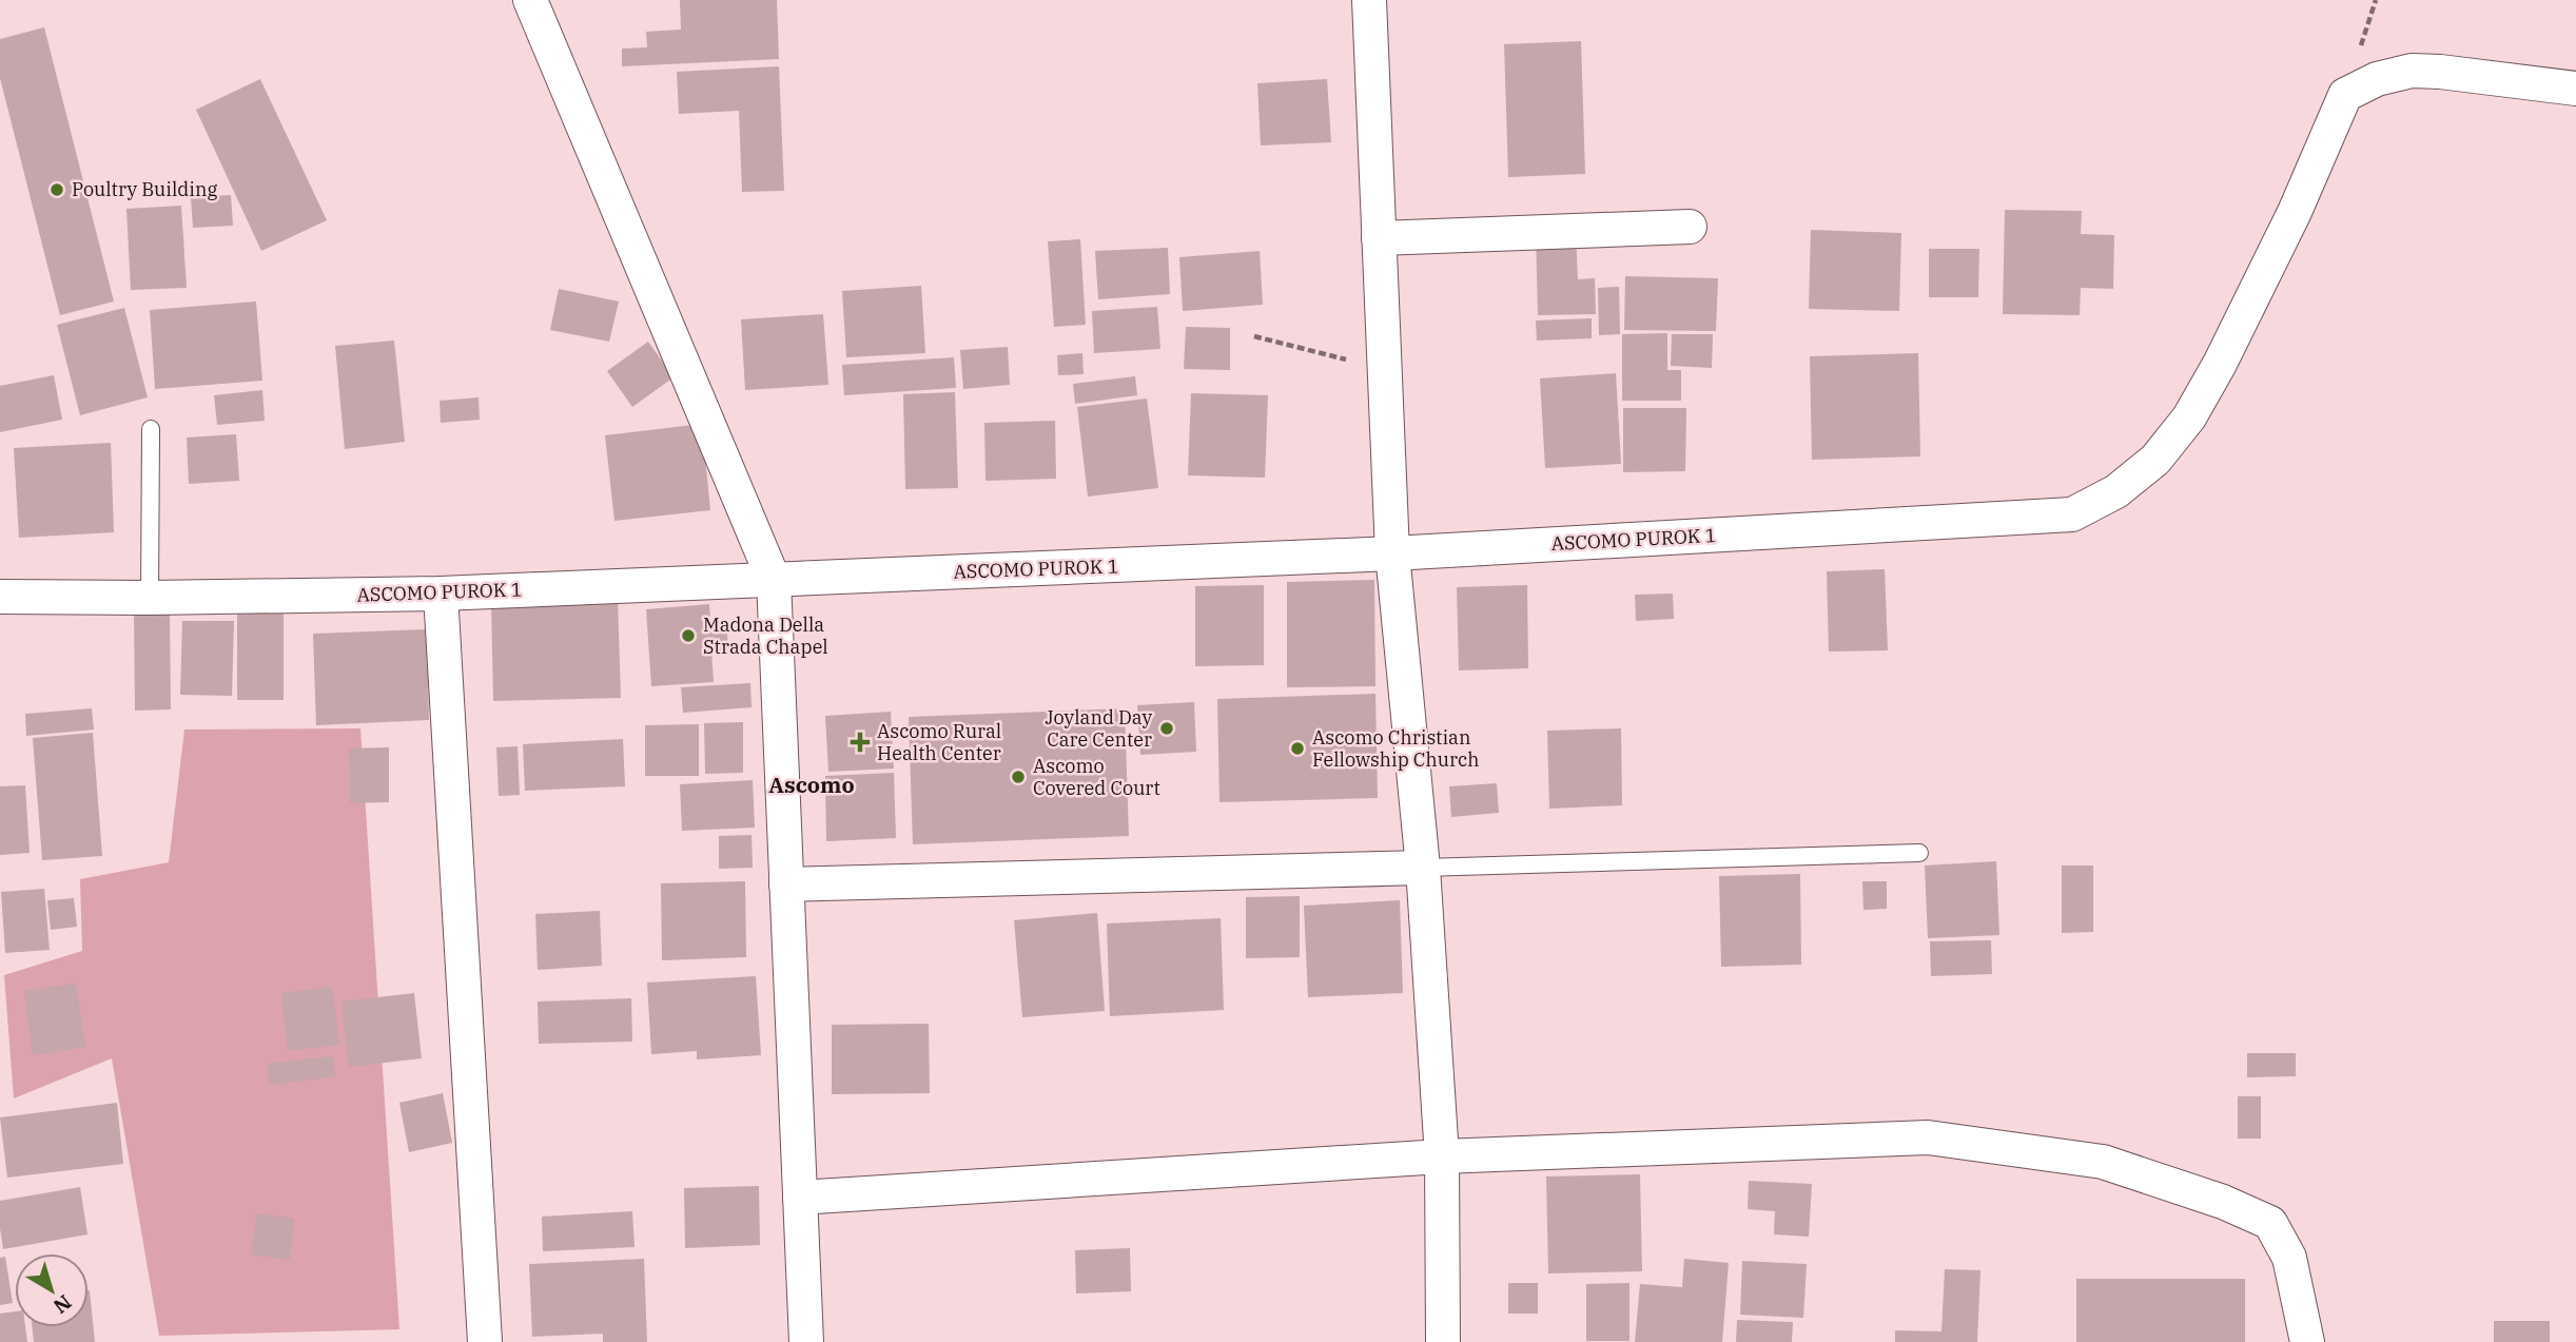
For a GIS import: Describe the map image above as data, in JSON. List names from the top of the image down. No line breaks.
{"streets":{"street":["ASCOMO PUROK 1"]},"districts":["Ascomo"],"places":{"other":["Poultry Building","Madona Della Strada Chapel","Joyland Day Care Center","Ascomo Christian Fellowship Church","Ascomo Covered Court"],"health":["Ascomo Rural Health Center"]},"north":"bottom right"}
